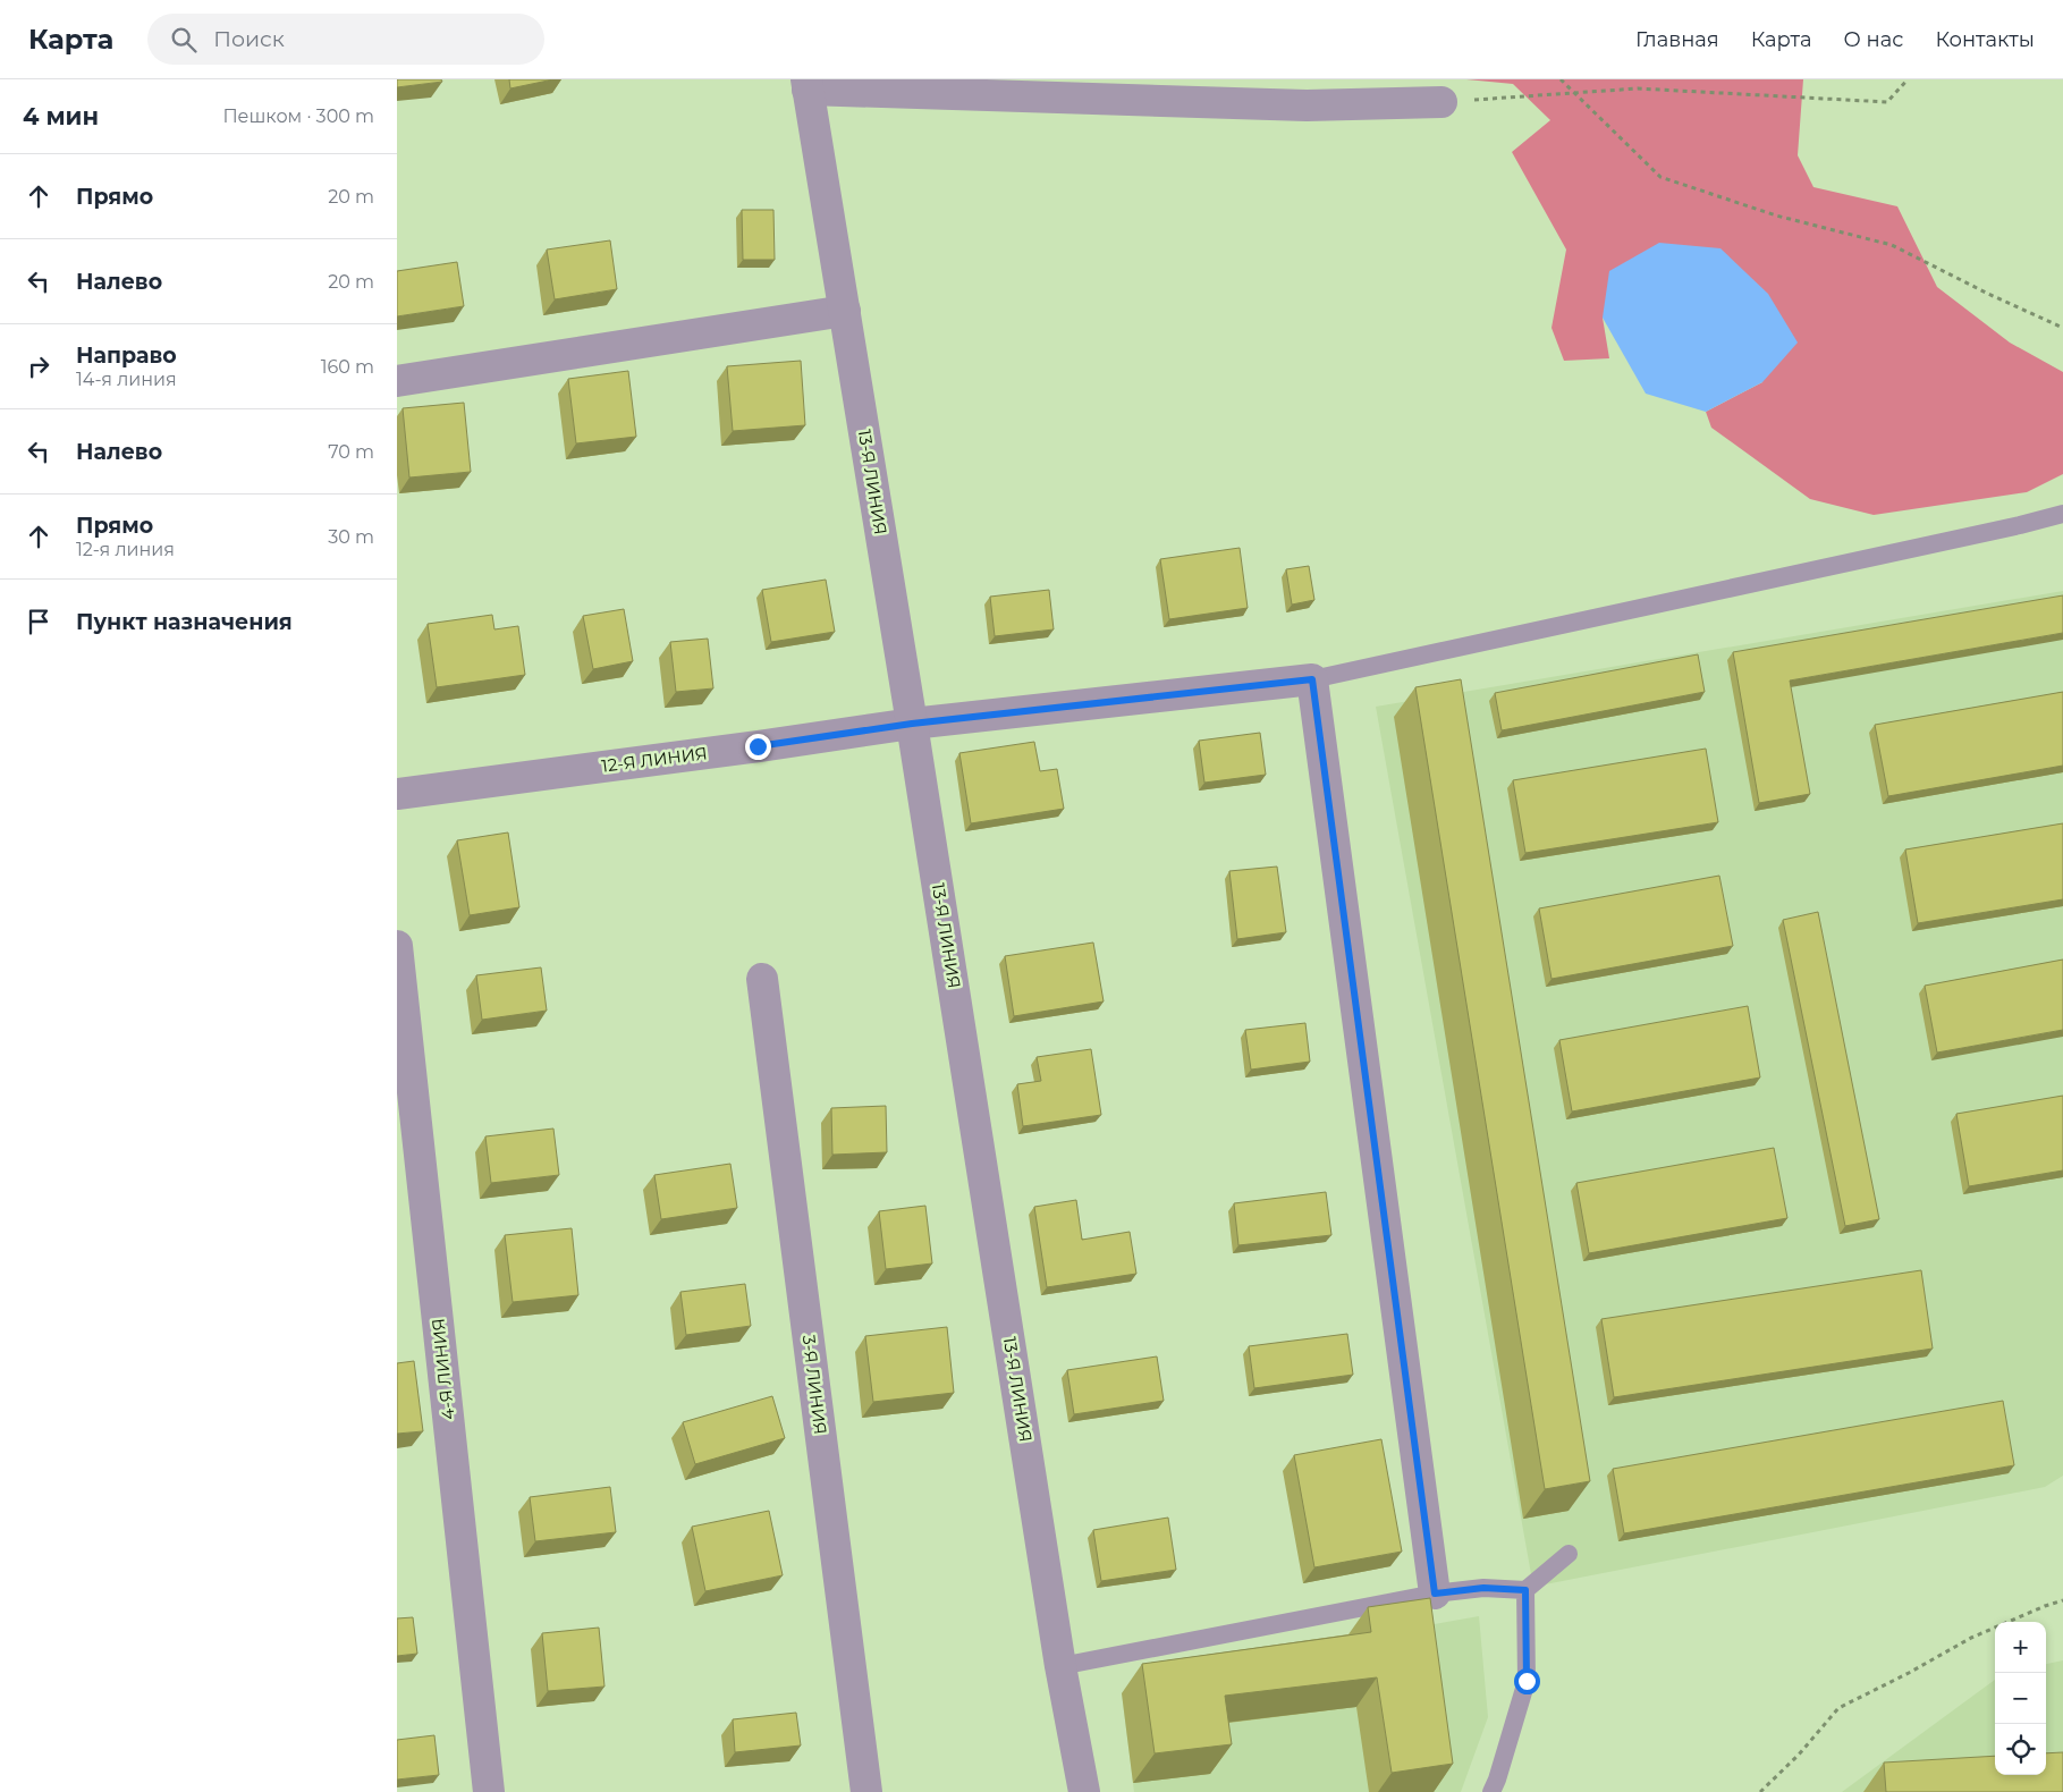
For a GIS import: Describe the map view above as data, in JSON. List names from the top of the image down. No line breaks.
{"streets":{"street":["13-Я ЛИНИЯ","12-Я ЛИНИЯ","4-Я ЛИНИЯ","3-Я ЛИНИЯ"]},"crossings":[["13-Я ЛИНИЯ","12-Я ЛИНИЯ"]],"page":{"header":"Карта","search":"Поиск","nav":["Главная","Карта","О нас","Контакты"],"heading":["4 мин","Пешком · 300 m"],"list":[["Прямо","20 m"],["Налево","20 m"],["Направо","14-я линия","160 m"],["Налево","70 m"],["Прямо","12-я линия","30 m"],"Пункт назначения"],"map_buttons":["+","−"]}}
